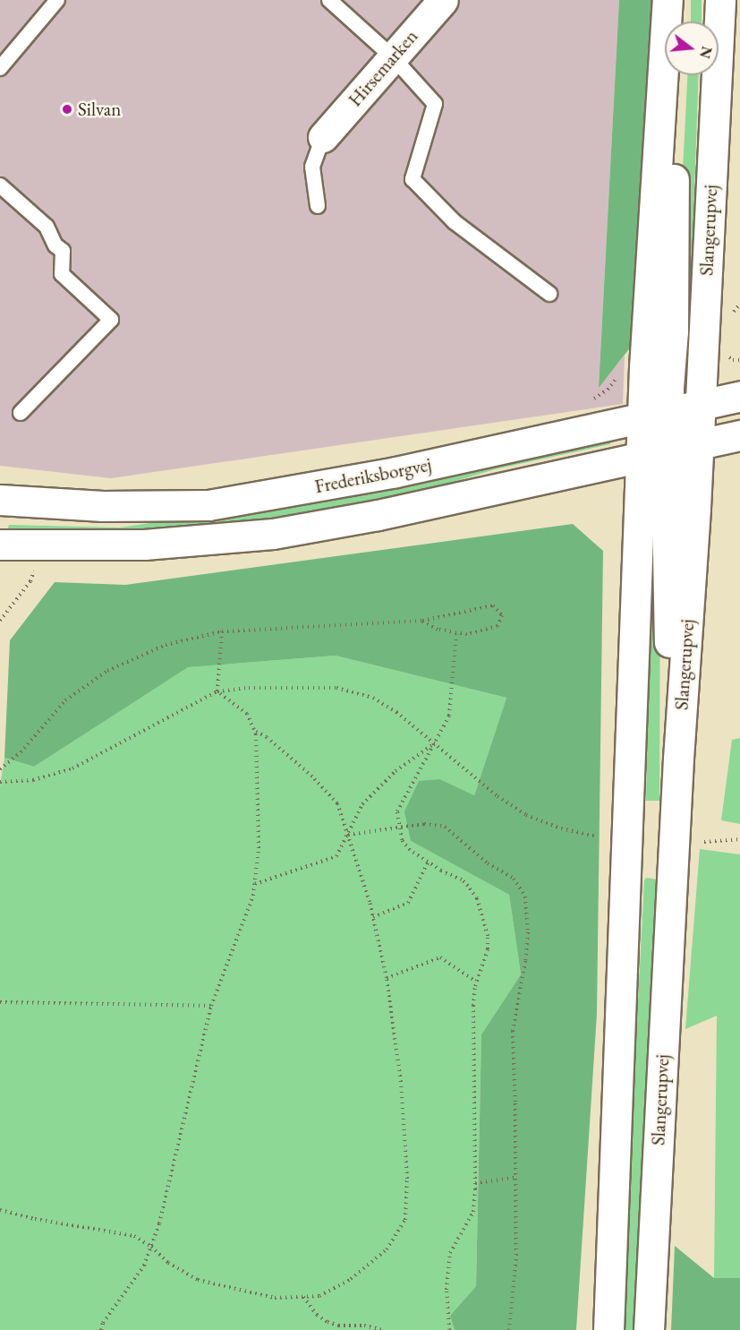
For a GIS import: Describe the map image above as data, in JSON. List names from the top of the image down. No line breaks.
{"streets":{"main road":["Hirsemarken","Slangerupvej","Frederiksborgvej"]},"crossings":[["Slangerupvej","Frederiksborgvej"]],"places":["Silvan"],"north":"right"}
